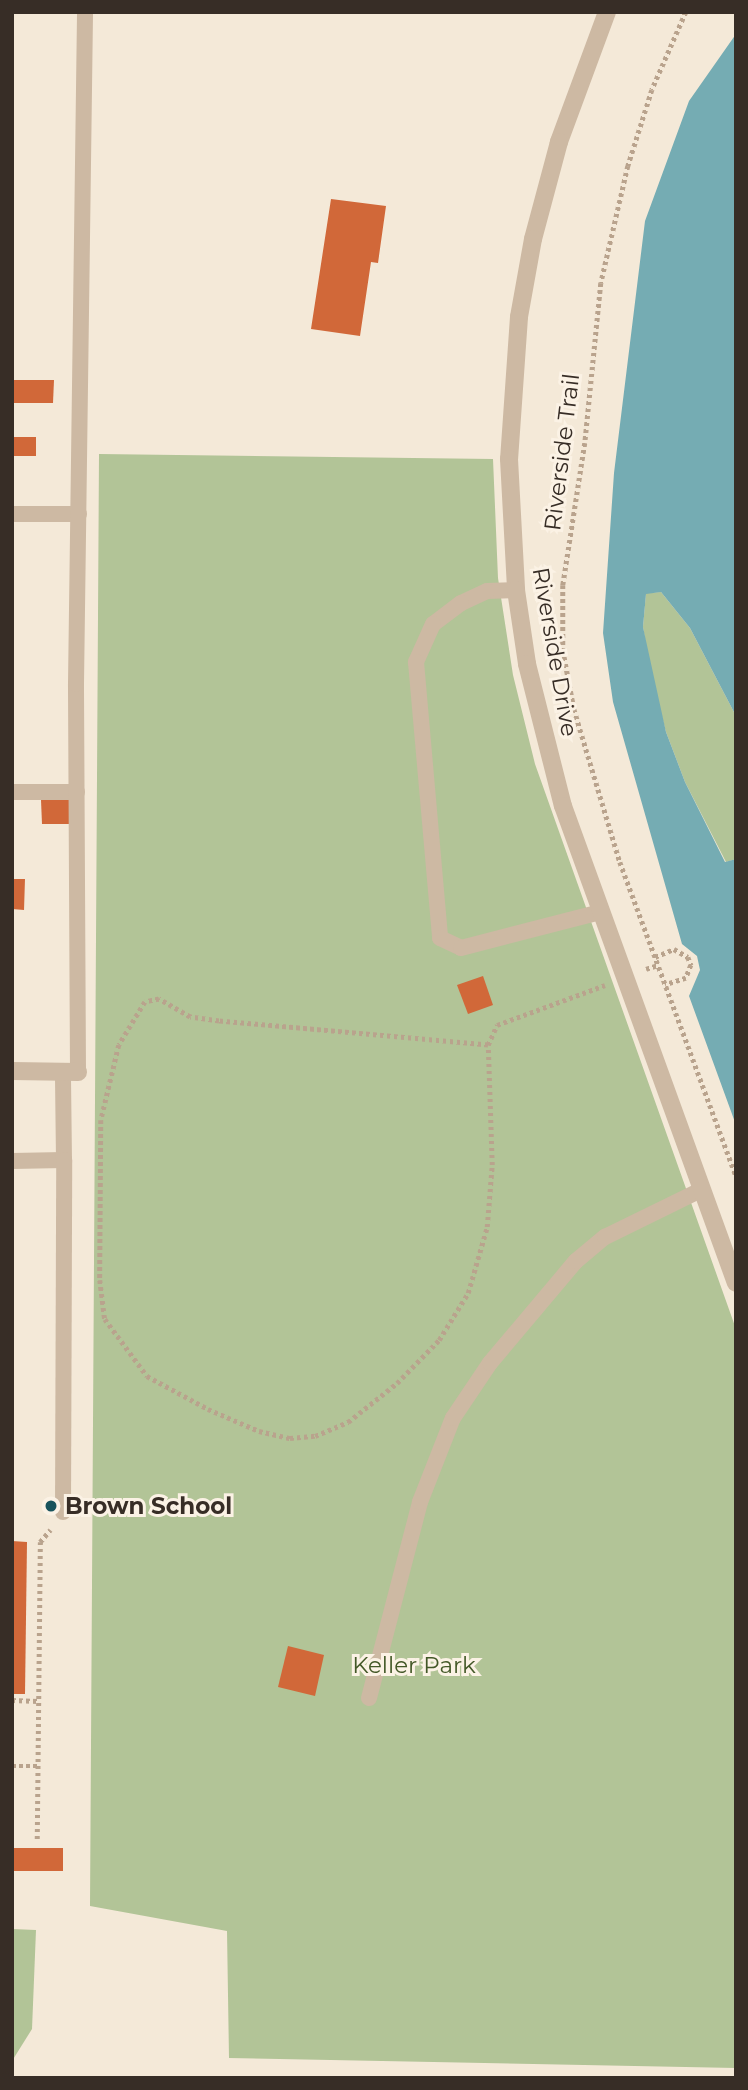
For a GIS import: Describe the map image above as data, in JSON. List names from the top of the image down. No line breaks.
{"streets":{"street":["Riverside Drive"],"path":["Riverside Trail"]},"parks":["Keller Park"],"places":["Brown School"]}
